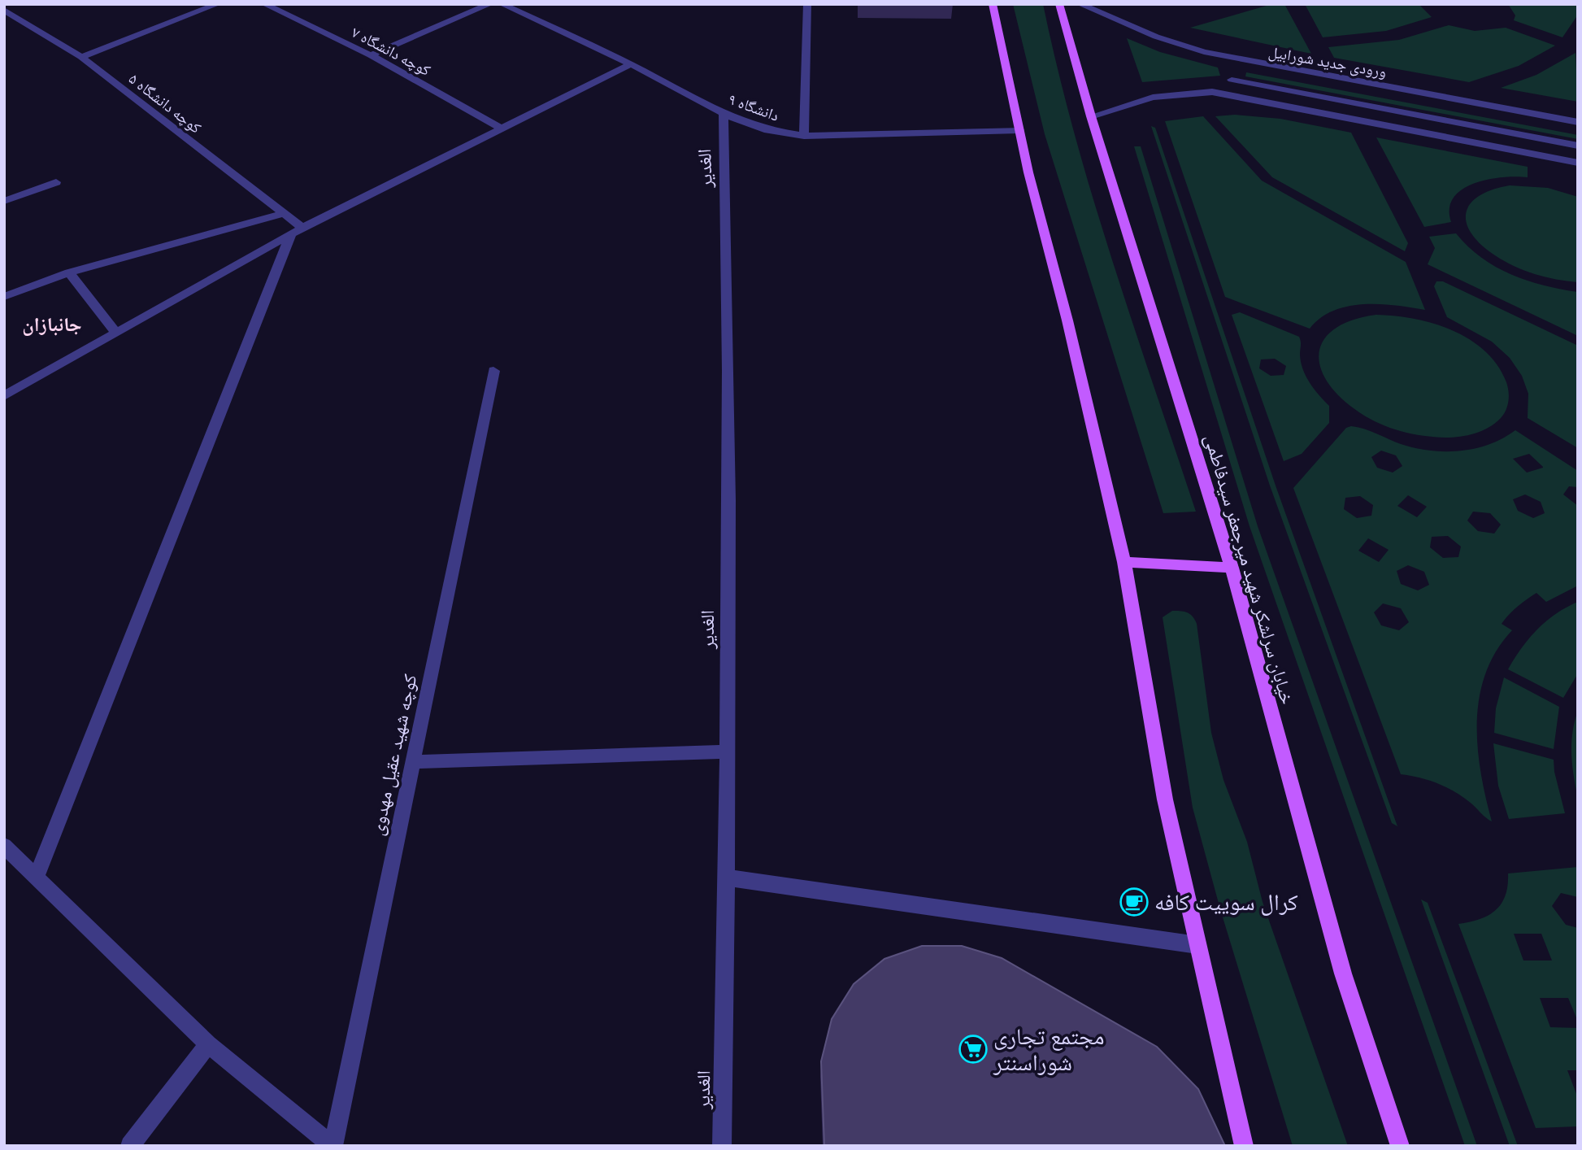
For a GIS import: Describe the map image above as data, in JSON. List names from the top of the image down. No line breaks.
{"streets":{"main road":["خیابان سرلشکر شهید میرجعفر سیدفاطمی"],"street":["کوچه دانشگاه ۷","ورودی جدید شورابیل","کوچه دانشگاه ۵","دانشگاه ۹","الغدیر","کوچه شهید عقیل مهدوی"]},"crossings":[["دانشگاه ۹","الغدیر"]],"districts":["جانبازان"],"places":{"cafe":["کرال سوییت کافه"],"supermarket":["مجتمع تجاری شوراسنتر"]}}
